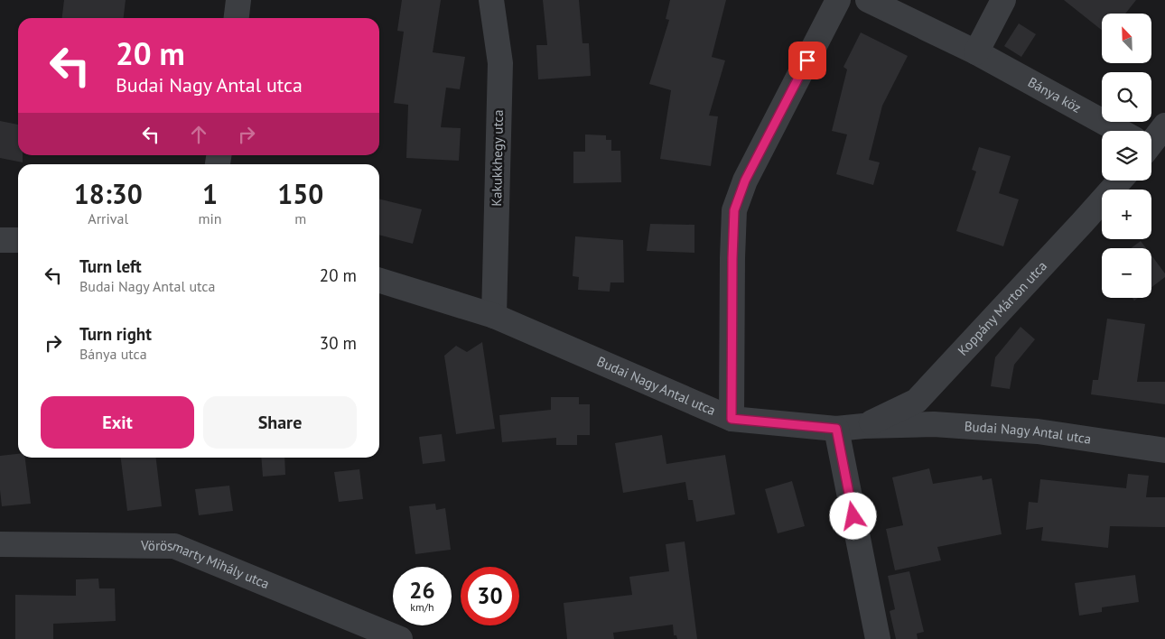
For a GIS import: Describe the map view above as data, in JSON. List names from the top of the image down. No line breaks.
{"streets":{"street":["Bánya köz","Kakukkhegy utca","Koppány Márton utca","Budai Nagy Antal utca","Vörösmarty Mihály utca"]},"crossings":[["Kakukkhegy utca","Budai Nagy Antal utca"],["Koppány Márton utca","Budai Nagy Antal utca"]],"north":"top left","page":{"map_buttons":["+","−"],"turn":["20 m","Budai Nagy Antal utca"],"eta":["18:30","Arrival","1","min","150","m"],"list":[{"name":"Turn left","note":"Budai Nagy Antal utca","value":"20 m"},{"name":"Turn right","note":"Bánya utca","value":"30 m"}],"buttons":["Exit","Share"],"speed":"26 km/h","limit":"30"}}
